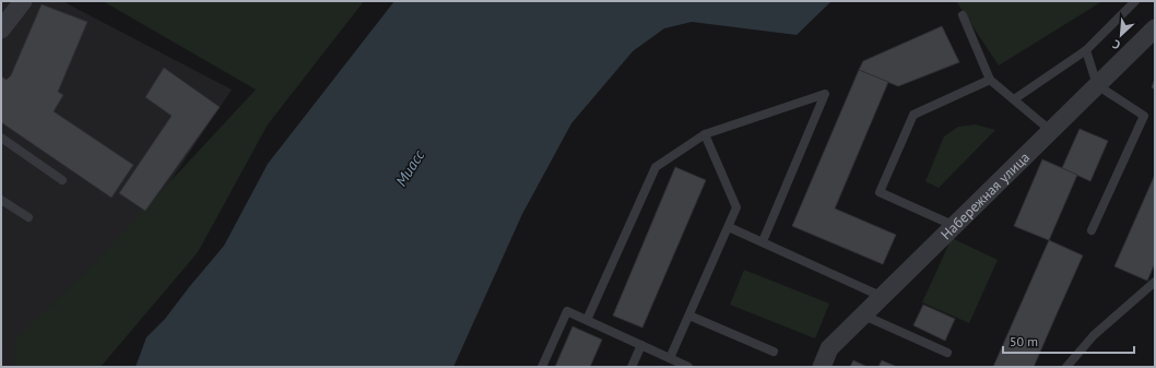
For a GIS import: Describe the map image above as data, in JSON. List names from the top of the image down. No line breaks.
{"streets":{"street":["Набережная улица"]},"water":["Миасс"],"scale_bar":"50 m","north":"bottom left"}
